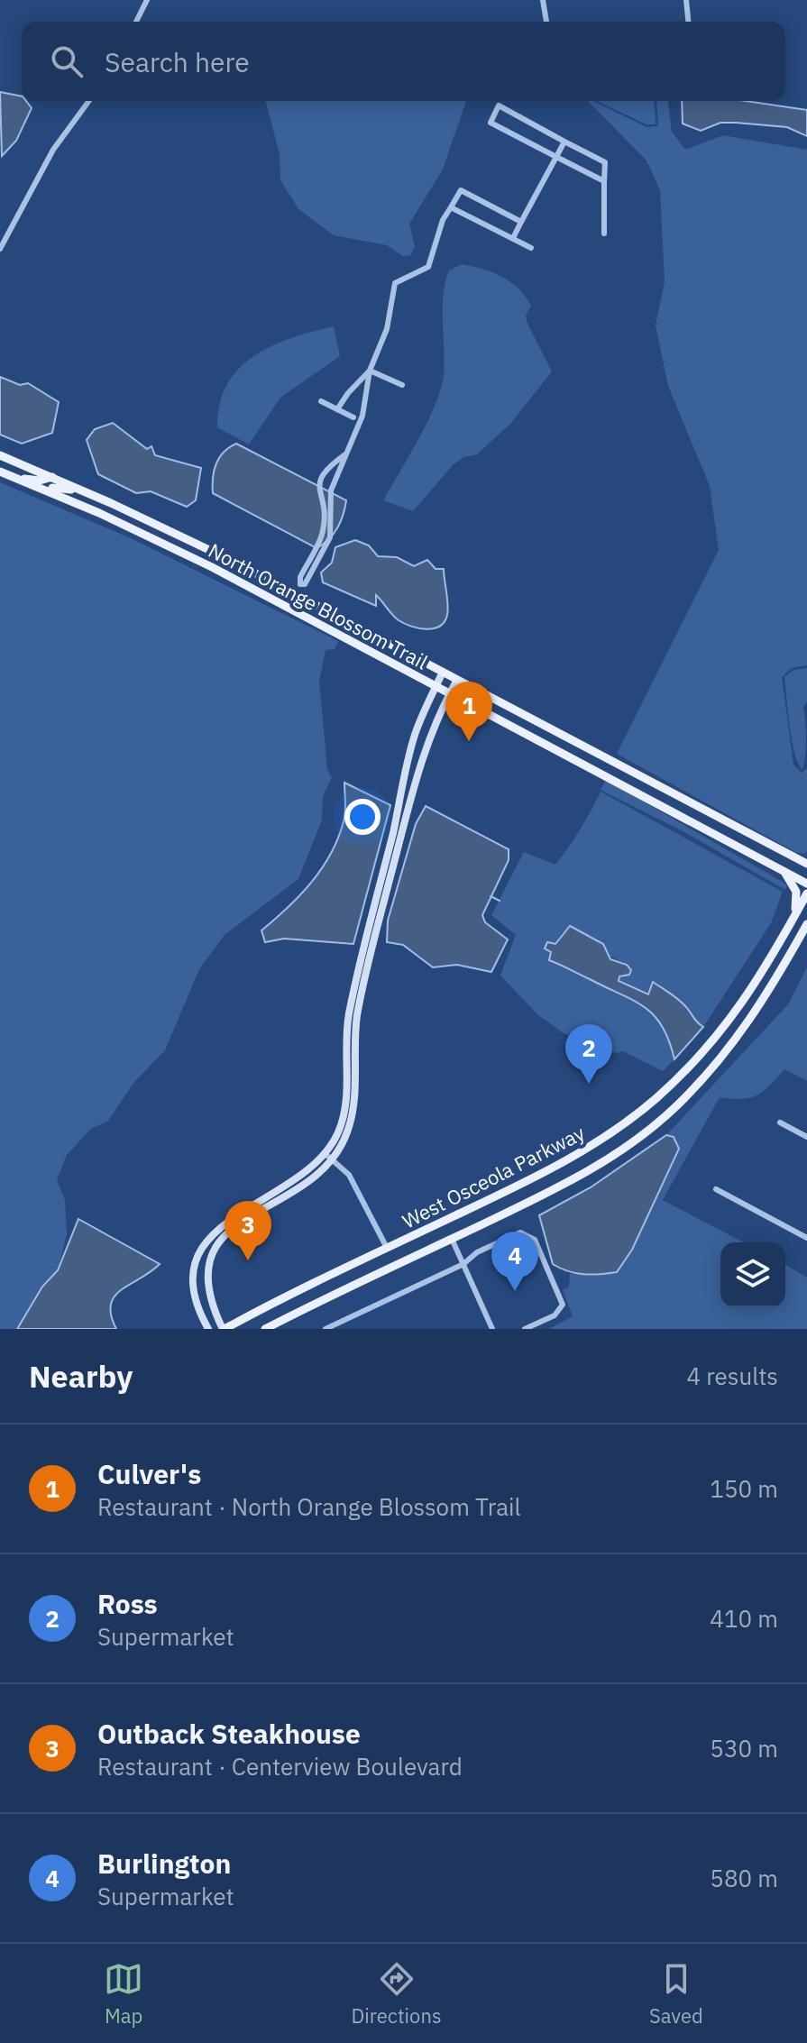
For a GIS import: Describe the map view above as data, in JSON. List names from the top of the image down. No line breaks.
{"streets":{"main road":["North Orange Blossom Trail","West Osceola Parkway"]},"page":{"search":"Search here","pins":["1","2","3","4"],"heading":["Nearby","4 results"],"list":[{"mark":"1","name":"Culver's","note":"Restaurant · North Orange Blossom Trail","value":"150 m"},{"mark":"2","name":"Ross","note":"Supermarket","value":"410 m"},{"mark":"3","name":"Outback Steakhouse","note":"Restaurant · Centerview Boulevard","value":"530 m"},{"mark":"4","name":"Burlington","note":"Supermarket","value":"580 m"}],"nav":["Map","Directions","Saved"]}}
